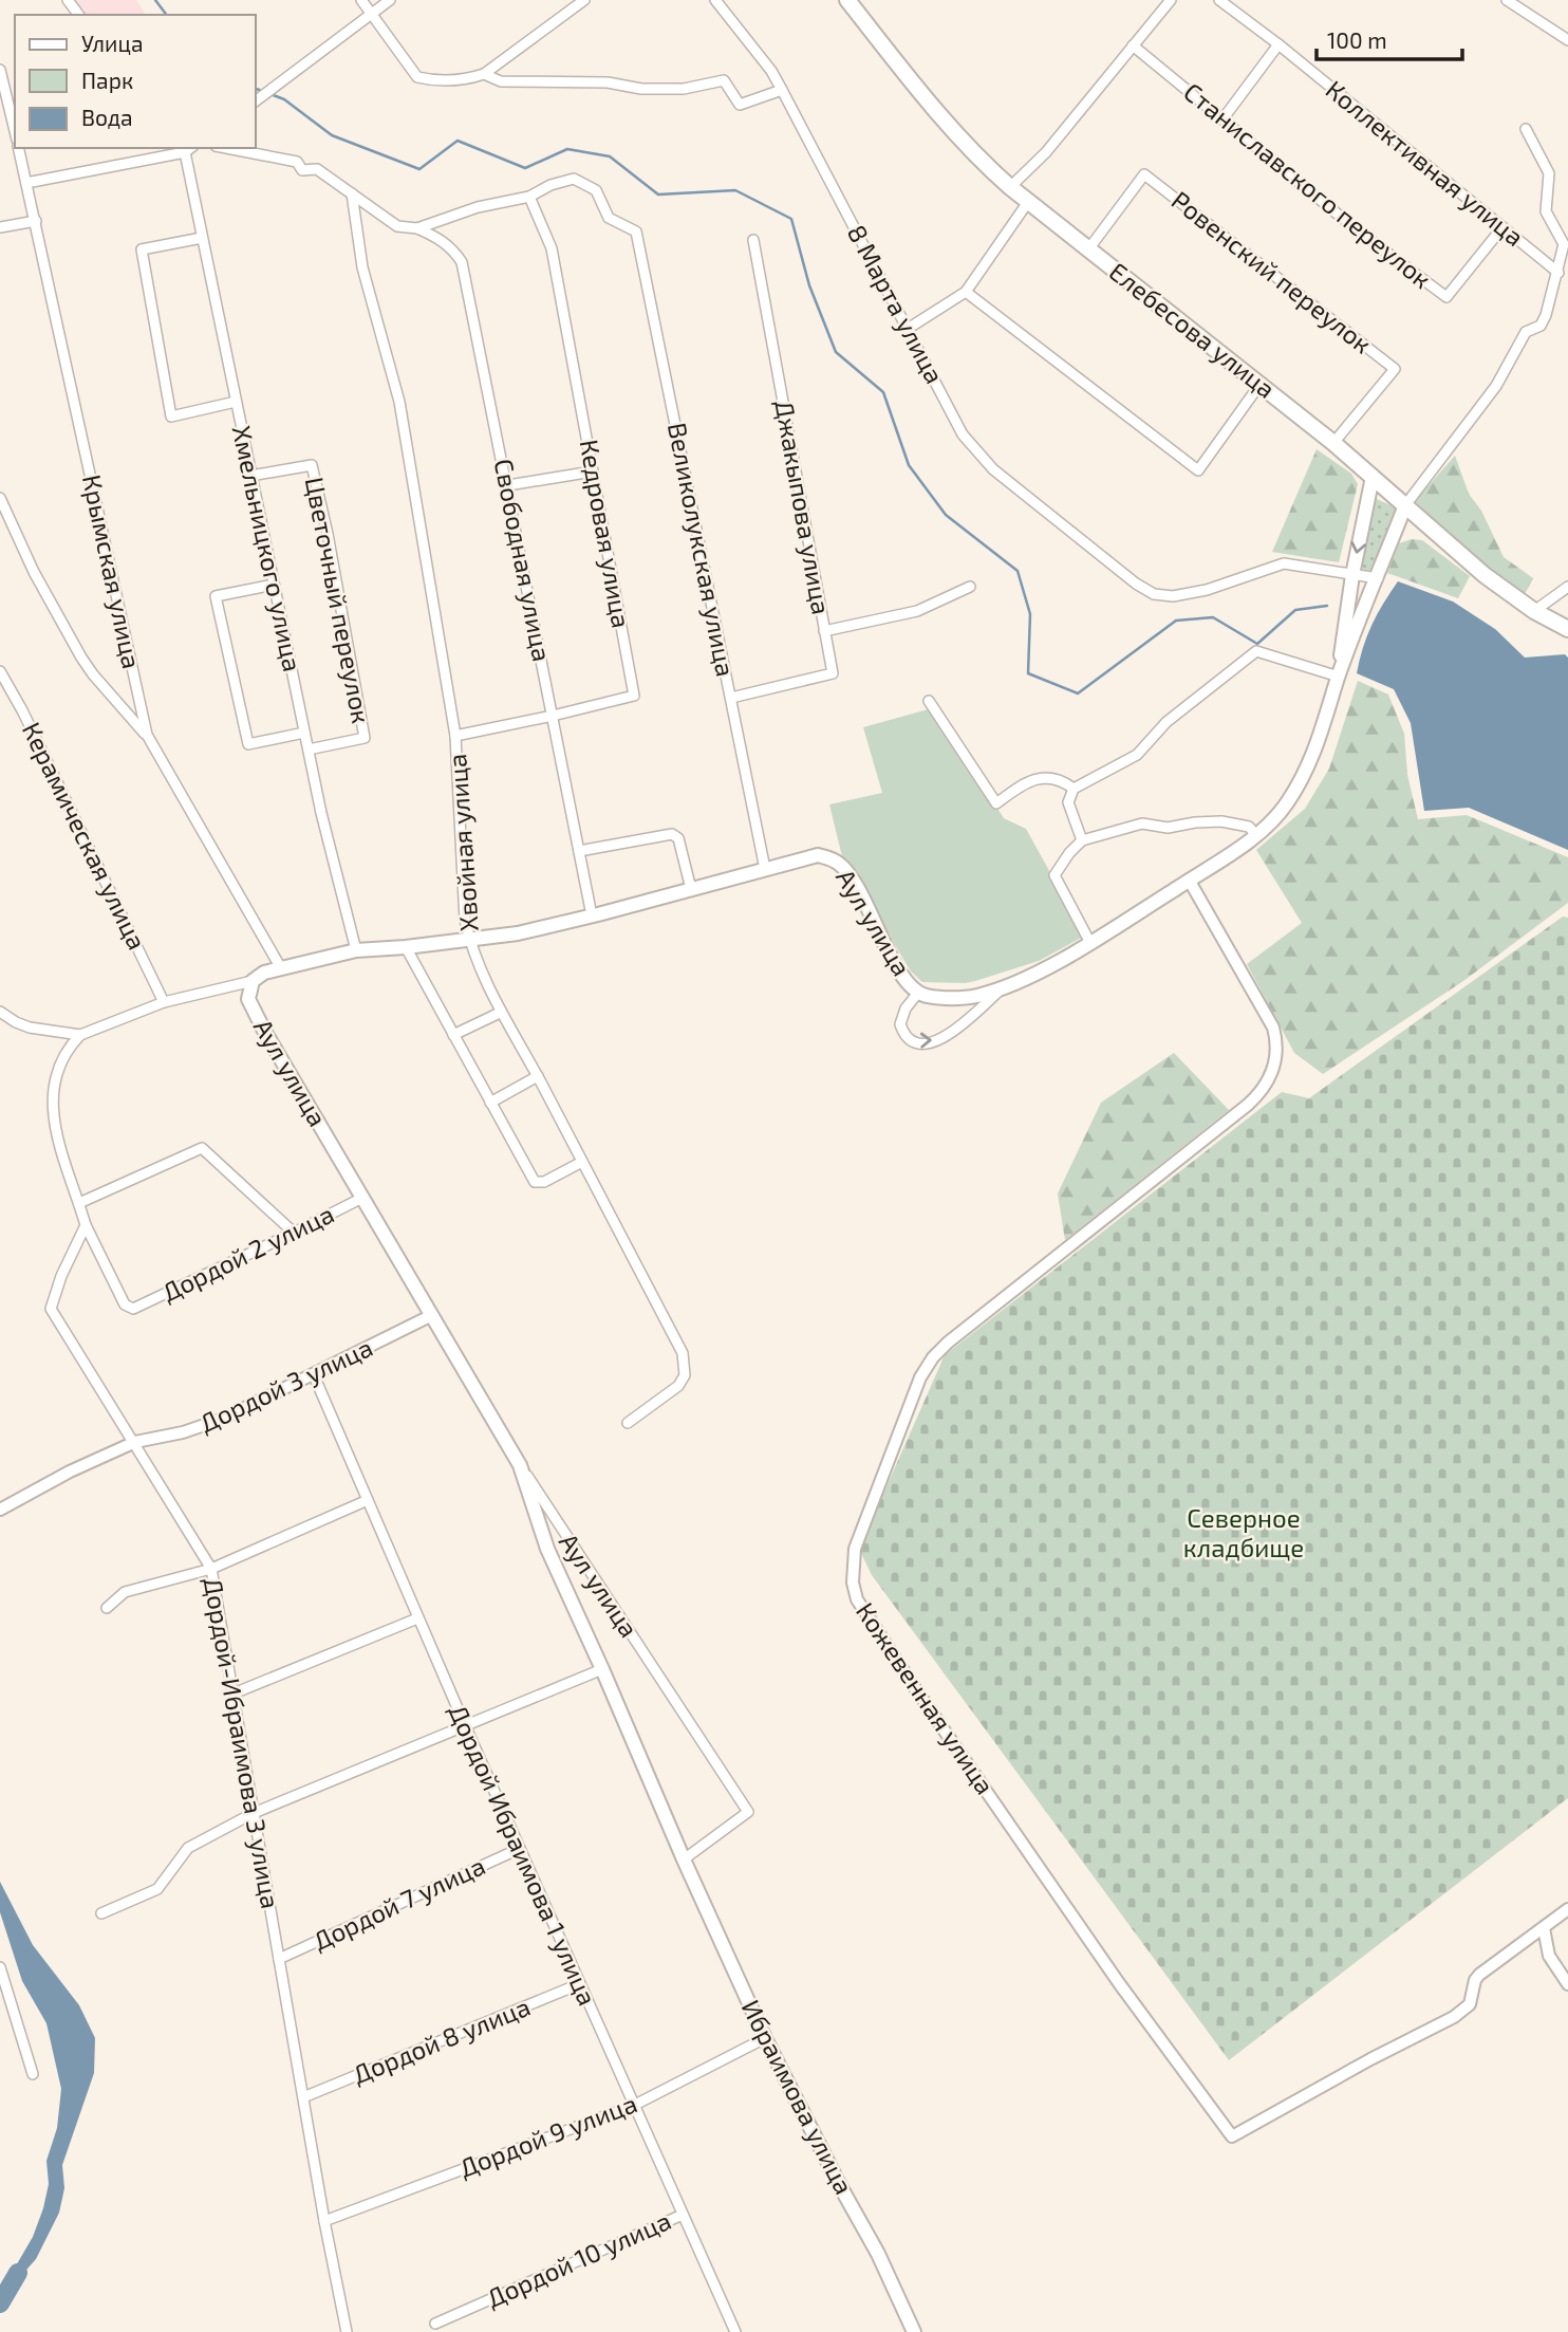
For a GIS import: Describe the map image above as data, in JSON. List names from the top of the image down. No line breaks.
{"streets":{"main road":["Елебесова улица","Аул улица","Ибраимова улица"],"street":["Коллективная улица","Станиславского переулок","Ровенский переулок","8 Марта улица","Джакыпова улица","Кедровая улица","Хмельницкого улица","Великолукская улица","Свободная улица","Крымская улица","Цветочный переулок","Керамическая улица","Хвойная улица","Дордой 2 улица","Дордой 3 улица","Кожевенная улица","Дордой-Ибраимова 3 улица","Дордой Ибраимова 1 улица","Дордой 7 улица","Дордой 8 улица","Дордой 9 улица","Дордой 10 улица"]},"crossings":[["Коллективная улица","Станиславского переулок"],["Ровенский переулок","Елебесова улица"],["Джакыпова улица","Великолукская улица"],["Кедровая улица","Великолукская улица"],["Кедровая улица","Свободная улица"],["Кедровая улица","Хвойная улица"],["Хмельницкого улица","Цветочный переулок"],["Хмельницкого улица","Аул улица"],["Великолукская улица","Аул улица"],["Свободная улица","Аул улица"],["Крымская улица","Аул улица"],["Хвойная улица","Аул улица"],["Аул улица","Дордой 2 улица"],["Аул улица","Дордой 3 улица"],["Аул улица","Кожевенная улица"],["Аул улица","Ибраимова улица"],["Дордой 2 улица","Дордой-Ибраимова 3 улица"],["Дордой 3 улица","Дордой-Ибраимова 3 улица"],["Дордой 3 улица","Дордой Ибраимова 1 улица"],["Дордой-Ибраимова 3 улица","Дордой 7 улица"],["Дордой-Ибраимова 3 улица","Дордой 8 улица"],["Дордой-Ибраимова 3 улица","Дордой 9 улица"],["Дордой Ибраимова 1 улица","Дордой 7 улица"],["Дордой Ибраимова 1 улица","Дордой 8 улица"],["Дордой Ибраимова 1 улица","Дордой 9 улица"],["Дордой Ибраимова 1 улица","Дордой 10 улица"],["Ибраимова улица","Дордой 9 улица"]],"parks":["Северное кладбище"],"legend":["Улица","Парк","Вода"],"scale_bar":"100 m"}
